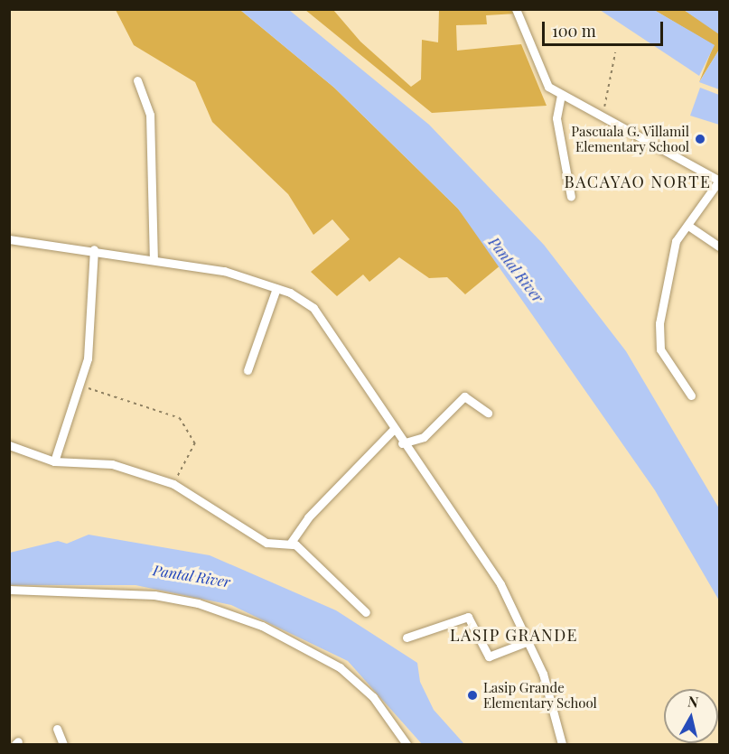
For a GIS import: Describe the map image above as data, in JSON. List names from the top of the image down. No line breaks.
{"districts":["BACAYAO NORTE","LASIP GRANDE"],"water":["Pantal River"],"places":["Pascuala G. Villamil Elementary School","Lasip Grande Elementary School"],"scale_bar":"100 m","north":"top"}
